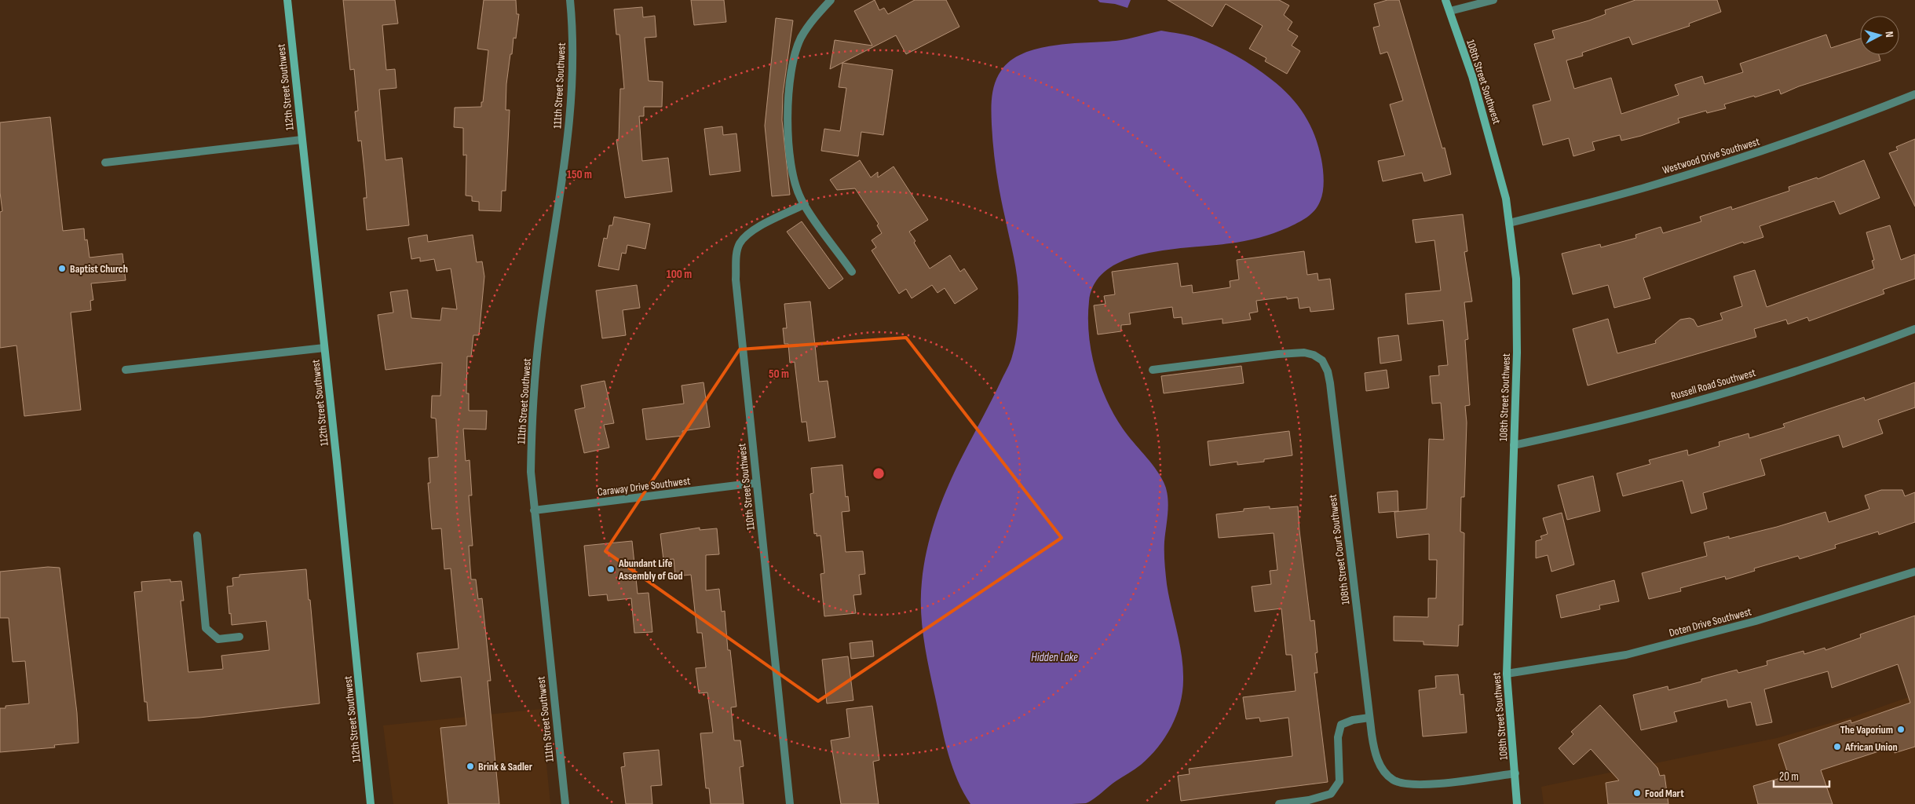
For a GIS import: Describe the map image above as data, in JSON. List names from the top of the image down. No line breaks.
{"streets":{"street":["108th Street Southwest","111th Street Southwest","112th Street Southwest","Westwood Drive Southwest","Russell Road Southwest","Caraway Drive Southwest","110th Street Southwest","108th Street Court Southwest","Doten Drive Southwest"]},"crossings":[["108th Street Southwest","Westwood Drive Southwest"],["108th Street Southwest","Russell Road Southwest"],["108th Street Southwest","108th Street Court Southwest"],["108th Street Southwest","Doten Drive Southwest"],["111th Street Southwest","Caraway Drive Southwest"],["Caraway Drive Southwest","110th Street Southwest"]],"water":["Hidden Lake"],"places":["Baptist Church","Abundant Life Assembly of God","The Vaporium","African Union","Brink & Sadler","Food Mart"],"scale_bar":"20 m","north":"right","rings":["150 m","100 m","50 m"]}
